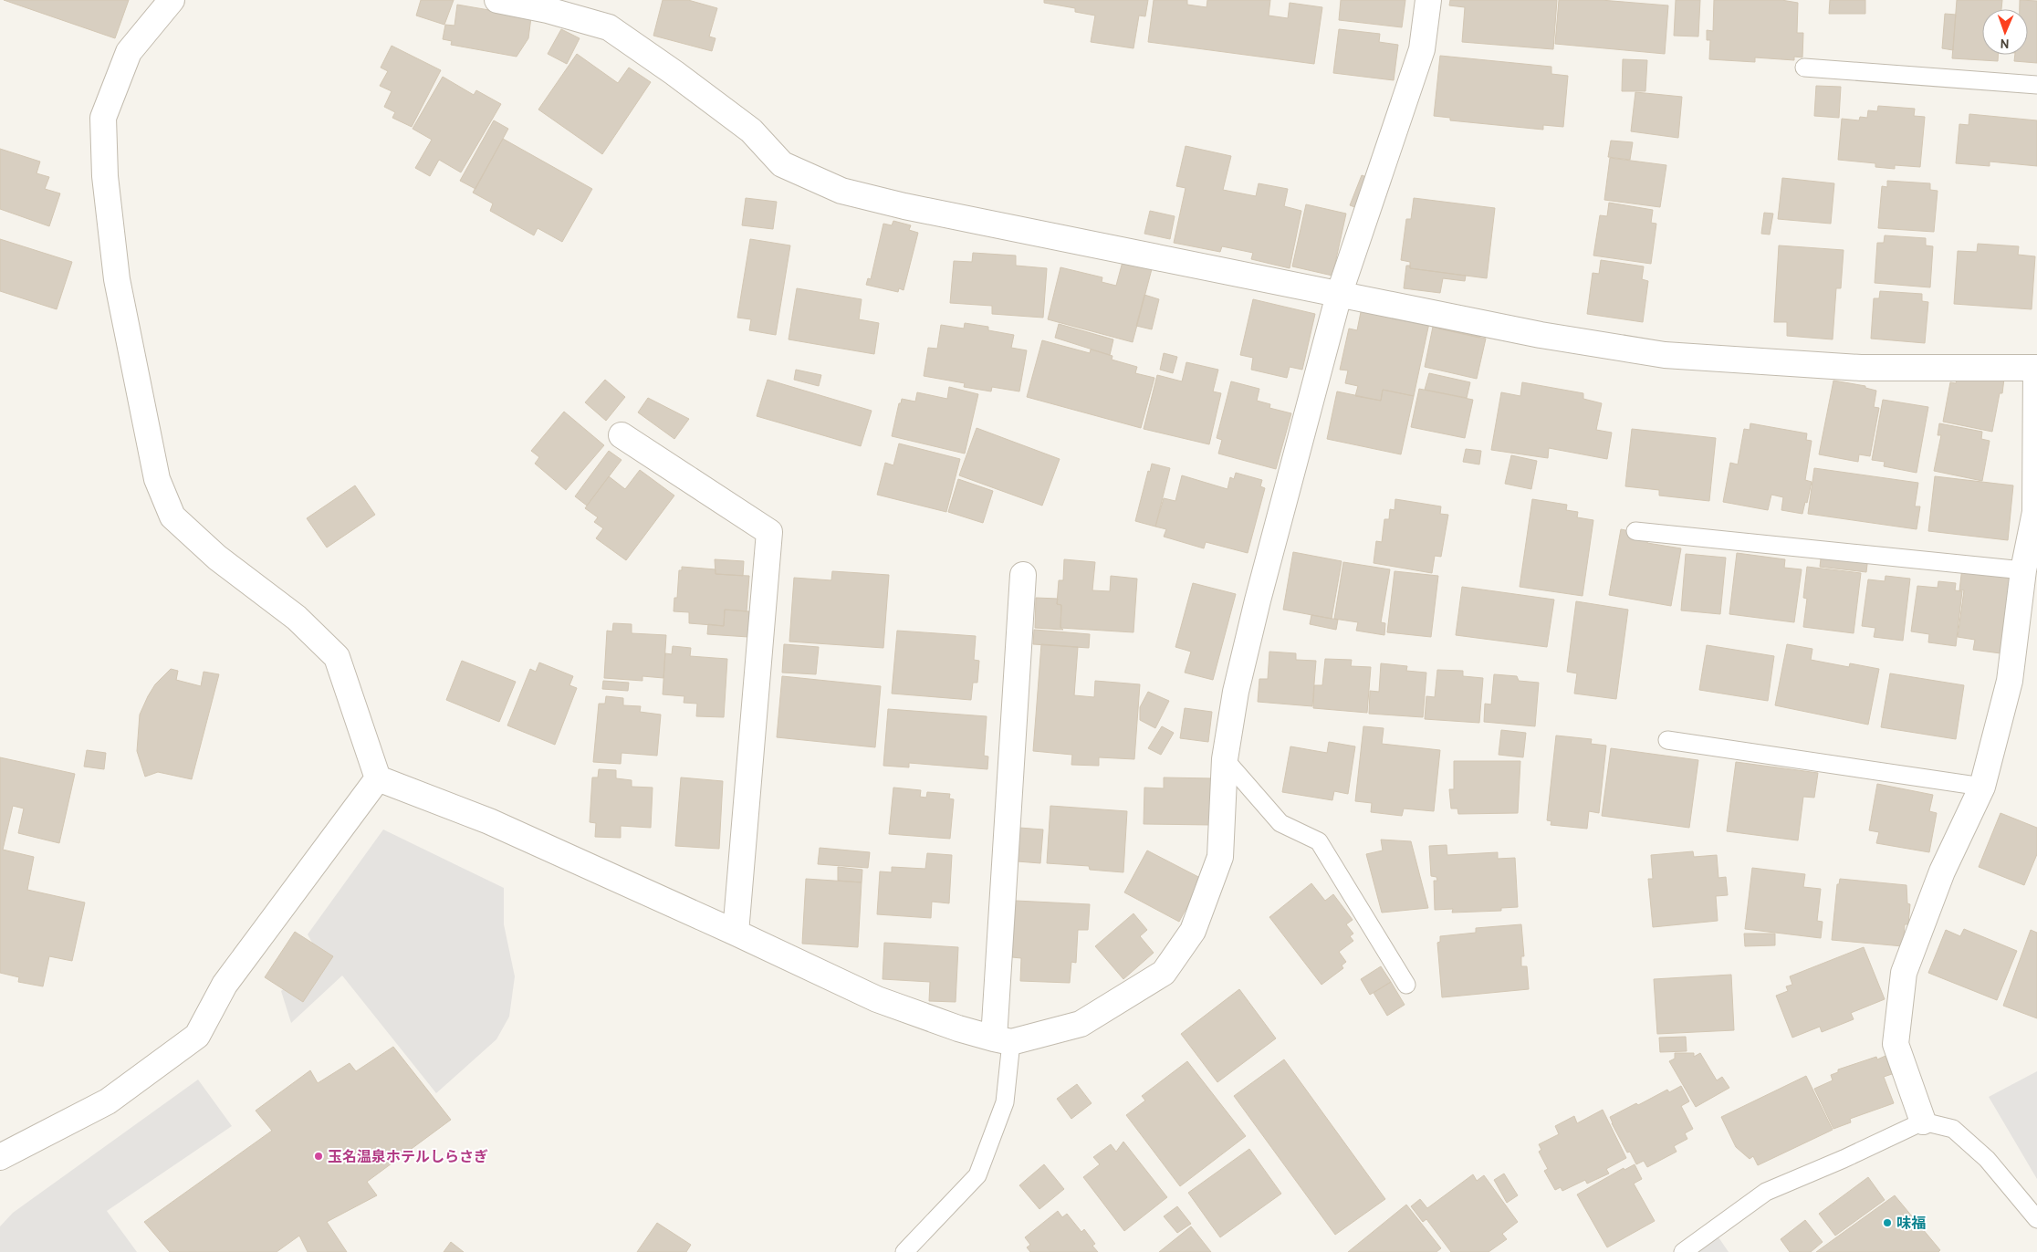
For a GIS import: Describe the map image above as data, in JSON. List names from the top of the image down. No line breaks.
{"places":["玉名温泉ホテルしらさぎ","味福"],"north":"bottom"}
